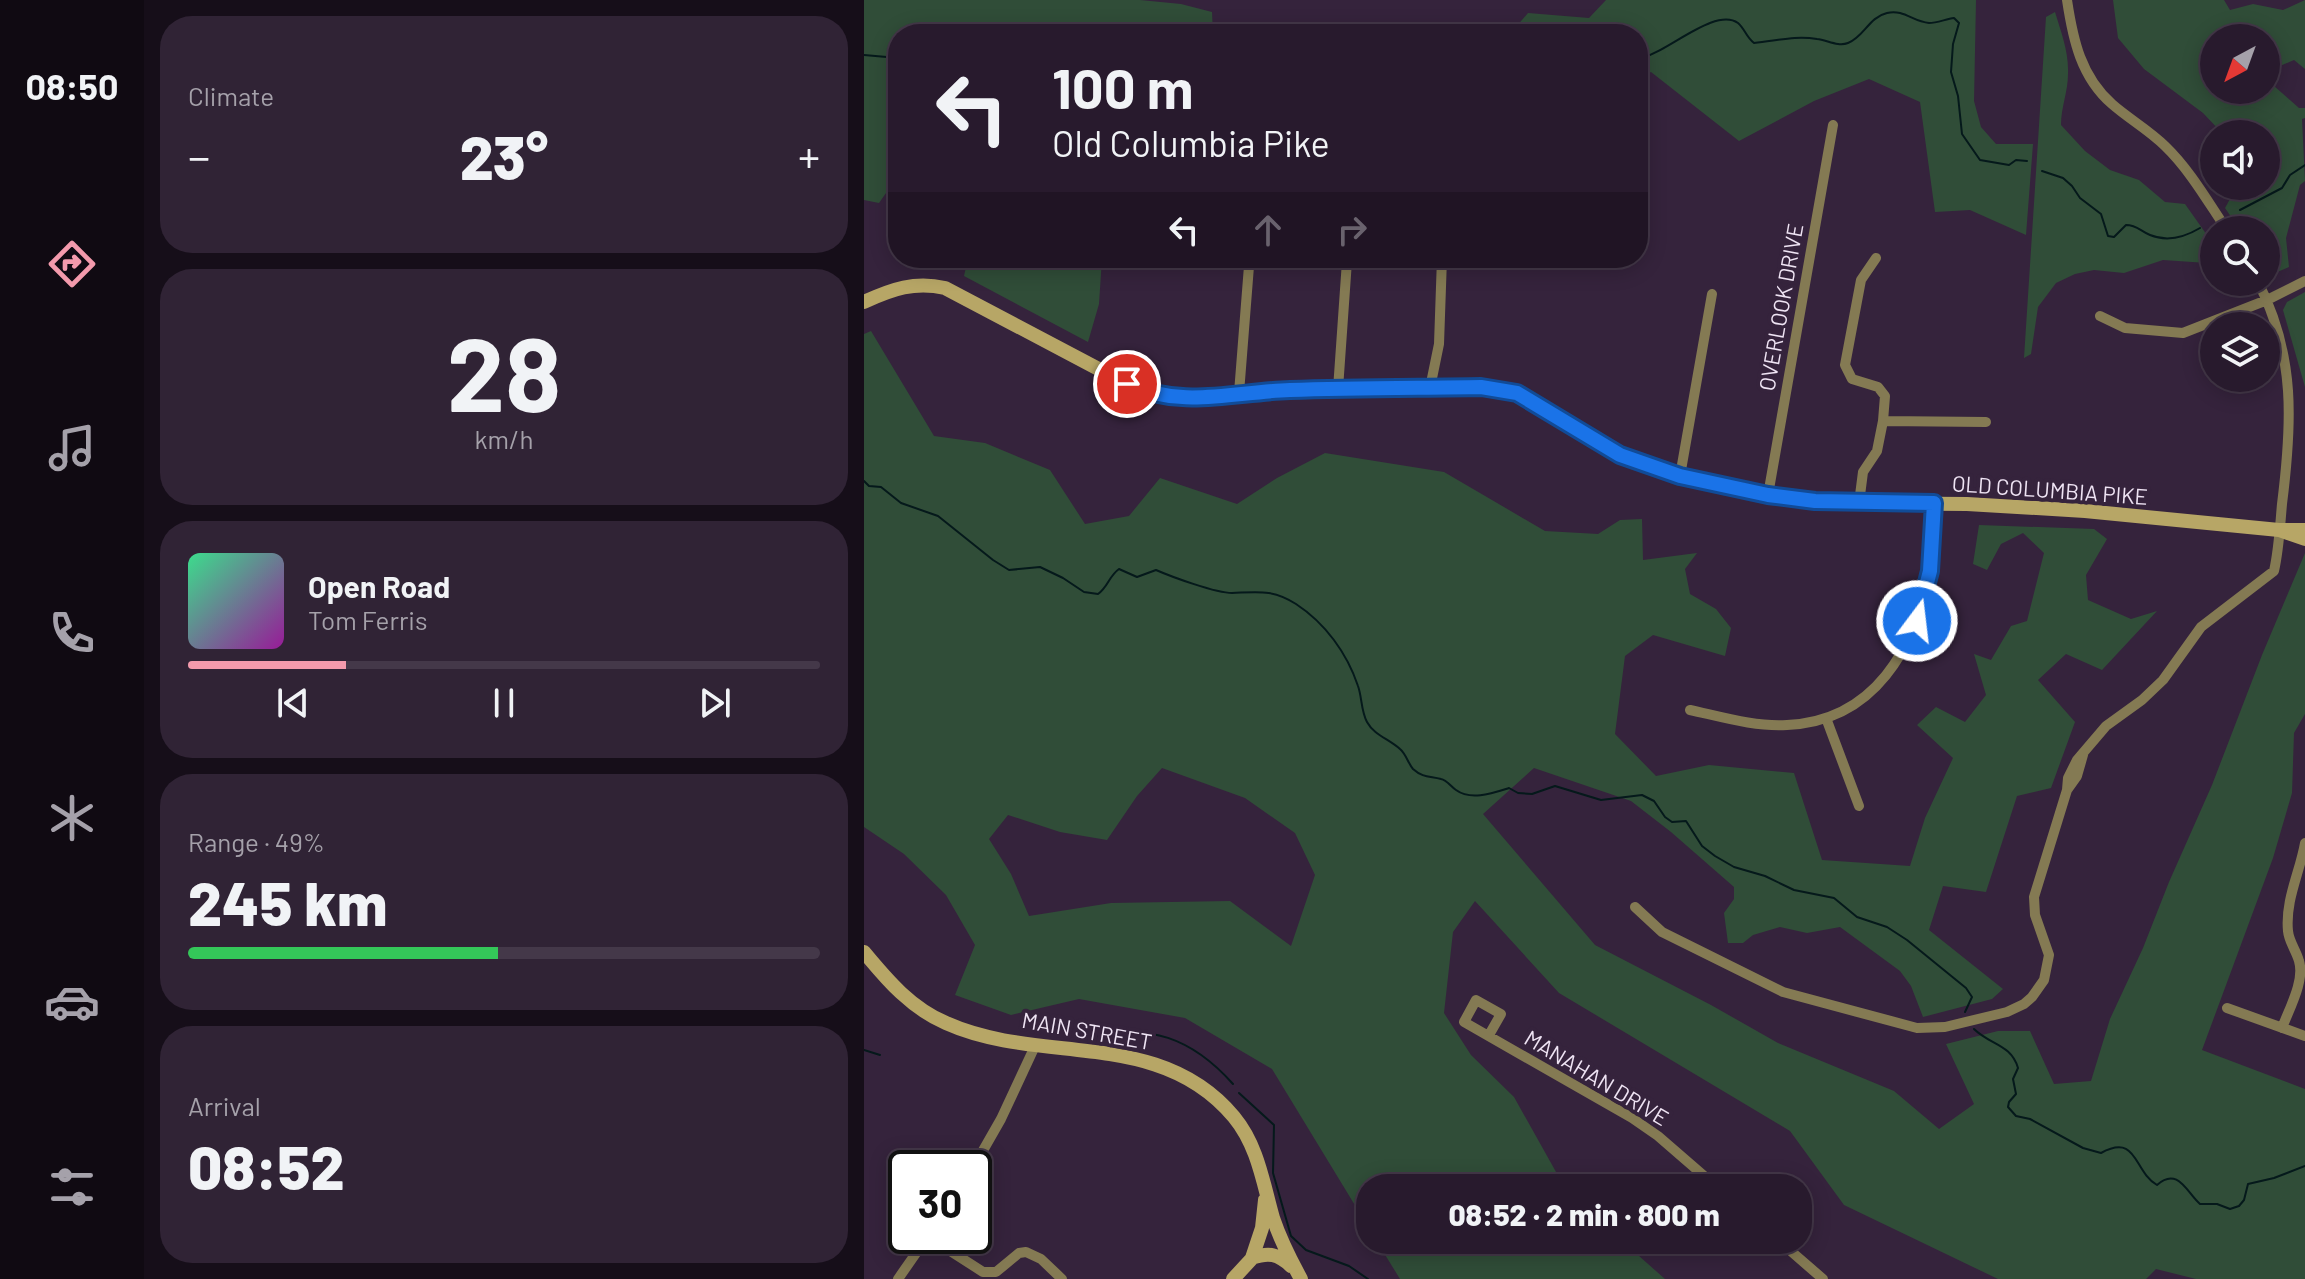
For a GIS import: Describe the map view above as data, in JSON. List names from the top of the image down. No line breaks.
{"streets":{"street":["OVERLOOK DRIVE","OLD COLUMBIA PIKE","MAIN STREET","MANAHAN DRIVE"]},"crossings":[["OVERLOOK DRIVE","OLD COLUMBIA PIKE"]],"north":"bottom left","page":{"tabs":"08:50","tile":["Climate",["28","km/h"],["Range · 49%","245 km"],["Arrival","08:52"]],"turn":["100 m","Old Columbia Pike"],"heat":["−","23°","+"],"song":["Open Road","Tom Ferris"],"limit":"30","trip":"08:52 · 2 min · 800 m"}}
